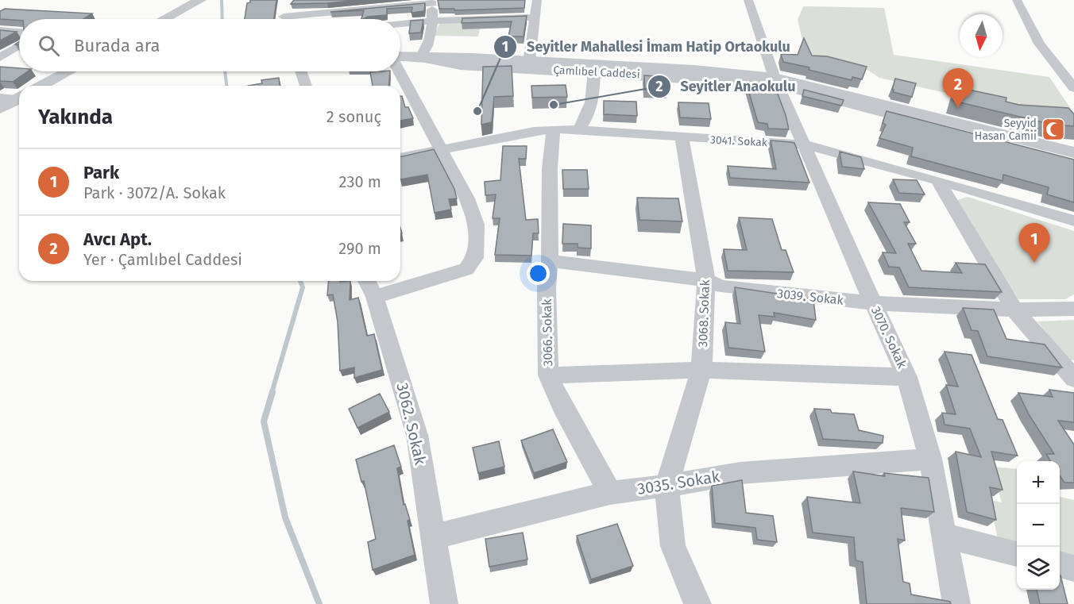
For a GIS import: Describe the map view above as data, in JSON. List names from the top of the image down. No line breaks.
{"streets":{"street":["Çamlıbel Caddesi","3041. Sokak","3039. Sokak","3068. Sokak","3066. Sokak","3070. Sokak","3062. Sokak","3035. Sokak"]},"crossings":[["Çamlıbel Caddesi","3070. Sokak"],["3041. Sokak","3068. Sokak"],["3041. Sokak","3066. Sokak"],["3041. Sokak","3070. Sokak"],["3039. Sokak","3068. Sokak"],["3039. Sokak","3066. Sokak"],["3039. Sokak","3070. Sokak"],["3068. Sokak","3035. Sokak"],["3066. Sokak","3035. Sokak"],["3070. Sokak","3035. Sokak"],["3062. Sokak","3035. Sokak"]],"places":{"other":["Seyitler Anaokulu","Seyitler Mahallesi İmam Hatip Ortaokulu"],"mosque":["Seyyid Hasan Camii"]},"north":"bottom","page":{"search":"Burada ara","pins":["2","1"],"heading":["Yakında","2 sonuç"],"list":[{"mark":"1","name":"Park","note":"Park · 3072/A. Sokak","value":"230 m"},{"mark":"2","name":"Avcı Apt.","note":"Yer · Çamlıbel Caddesi","value":"290 m"}],"map_buttons":["+","−"]}}
